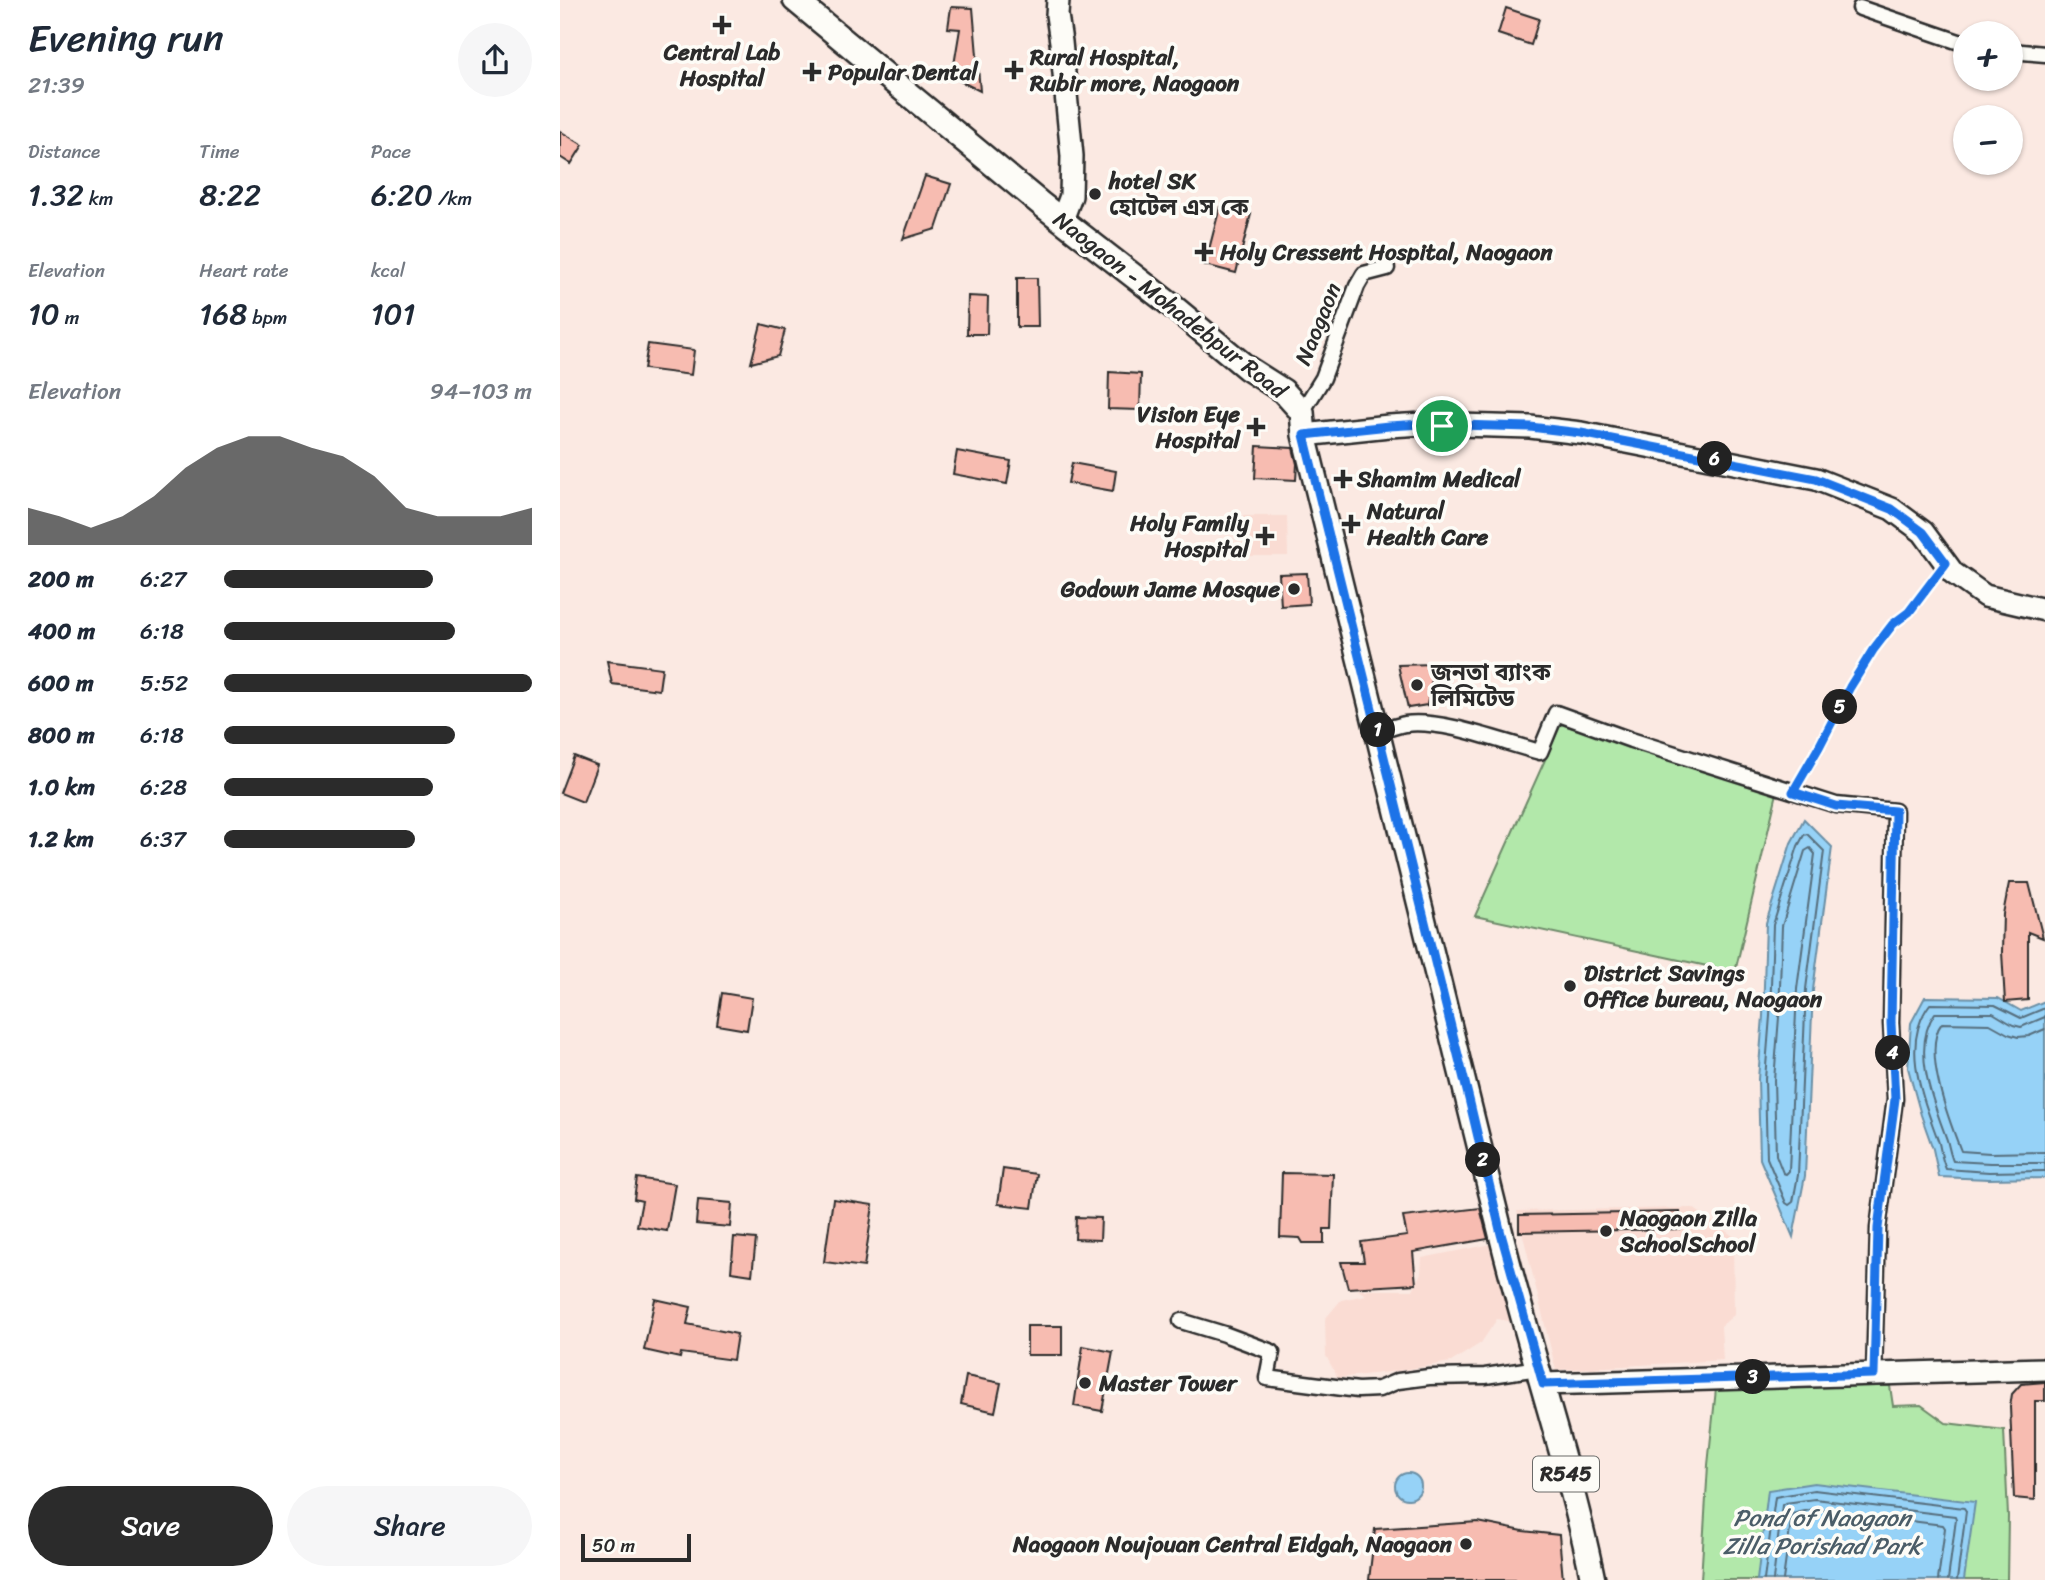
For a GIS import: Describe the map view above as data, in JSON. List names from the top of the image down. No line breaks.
{"streets":{"main road":["Naogaon - Mohadebpur Road","R545"],"street":["Naogaon"]},"crossings":[["Naogaon - Mohadebpur Road","Naogaon"],["Naogaon - Mohadebpur Road","R545"],["Naogaon","R545"]],"water":["Pond of Naogaon Zilla Porishad Park"],"places":{"health":["Central Lab Hospital","Rural Hospital, Rubir more, Naogaon","Popular Dental","Holy Cressent Hospital, Naogaon","Vision Eye Hospital","Shamim Medical","Natural Health Care","Holy Family Hospital"],"other":["hotel SK হোটেল এস কে","Godown Jame Mosque","জনতা ব্যাংক লিমিটেড","District Savings Office bureau, Naogaon","Naogaon Zilla SchoolSchool","Master Tower","Naogaon Noujouan Central Eidgah, Naogaon"]},"scale_bar":"50 m","page":{"heading":["Evening run","21:39"],"map_buttons":["+","−"],"stats":[["Distance","1.32 km"],["Time","8:22"],["Pace","6:20 /km"],["Elevation","10 m"],["Heart rate","168 bpm"],["kcal","101"]],"chart":["Elevation","94–103 m"],"pins":["6","5","1","4","2","3"],"list":[{"name":"200 m","note":"6:27"},{"name":"400 m","note":"6:18"},{"name":"600 m","note":"5:52"},{"name":"800 m","note":"6:18"},{"name":"1.0 km","note":"6:28"},{"name":"1.2 km","note":"6:37"}],"buttons":["Save","Share"],"scale":"50 m"}}
